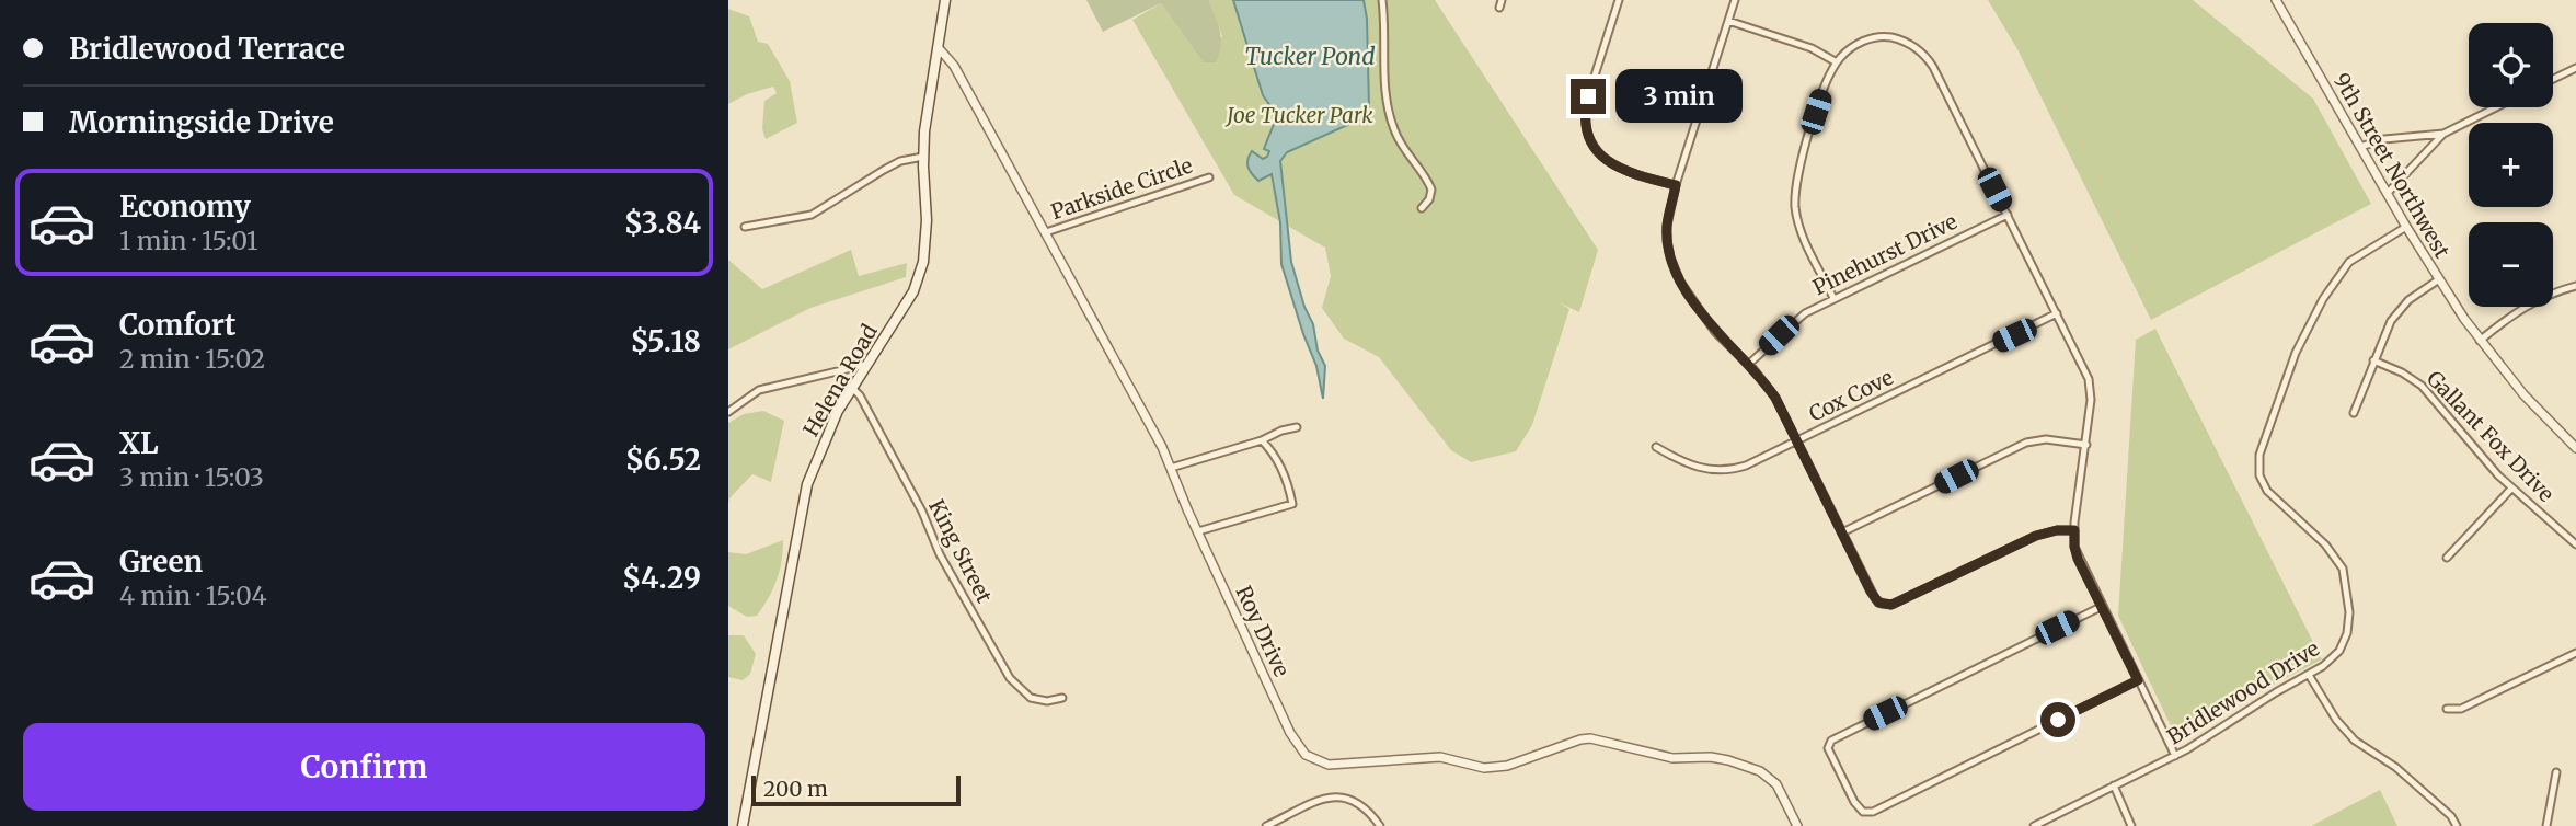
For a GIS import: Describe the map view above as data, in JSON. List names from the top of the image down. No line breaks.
{"streets":{"main road":["Helena Road"],"street":["9th Street Northwest","Parkside Circle","Pinehurst Drive","Cox Cove","Gallant Fox Drive","King Street","Roy Drive","Bridlewood Drive"]},"crossings":[["9th Street Northwest","Bridlewood Drive"],["Parkside Circle","Roy Drive"],["Helena Road","King Street"],["Helena Road","Roy Drive"]],"water":["Tucker Pond"],"parks":["Joe Tucker Park"],"scale_bar":"200 m","page":{"banner":["Bridlewood Terrace","Morningside Drive"],"map_buttons":["+","−"],"bubble":"3 min","list":[{"name":"Economy","note":"1 min · 15:01","value":"$3.84"},{"name":"Comfort","note":"2 min · 15:02","value":"$5.18"},{"name":"XL","note":"3 min · 15:03","value":"$6.52"},{"name":"Green","note":"4 min · 15:04","value":"$4.29"}],"buttons":"Confirm","scale":"200 m"}}
